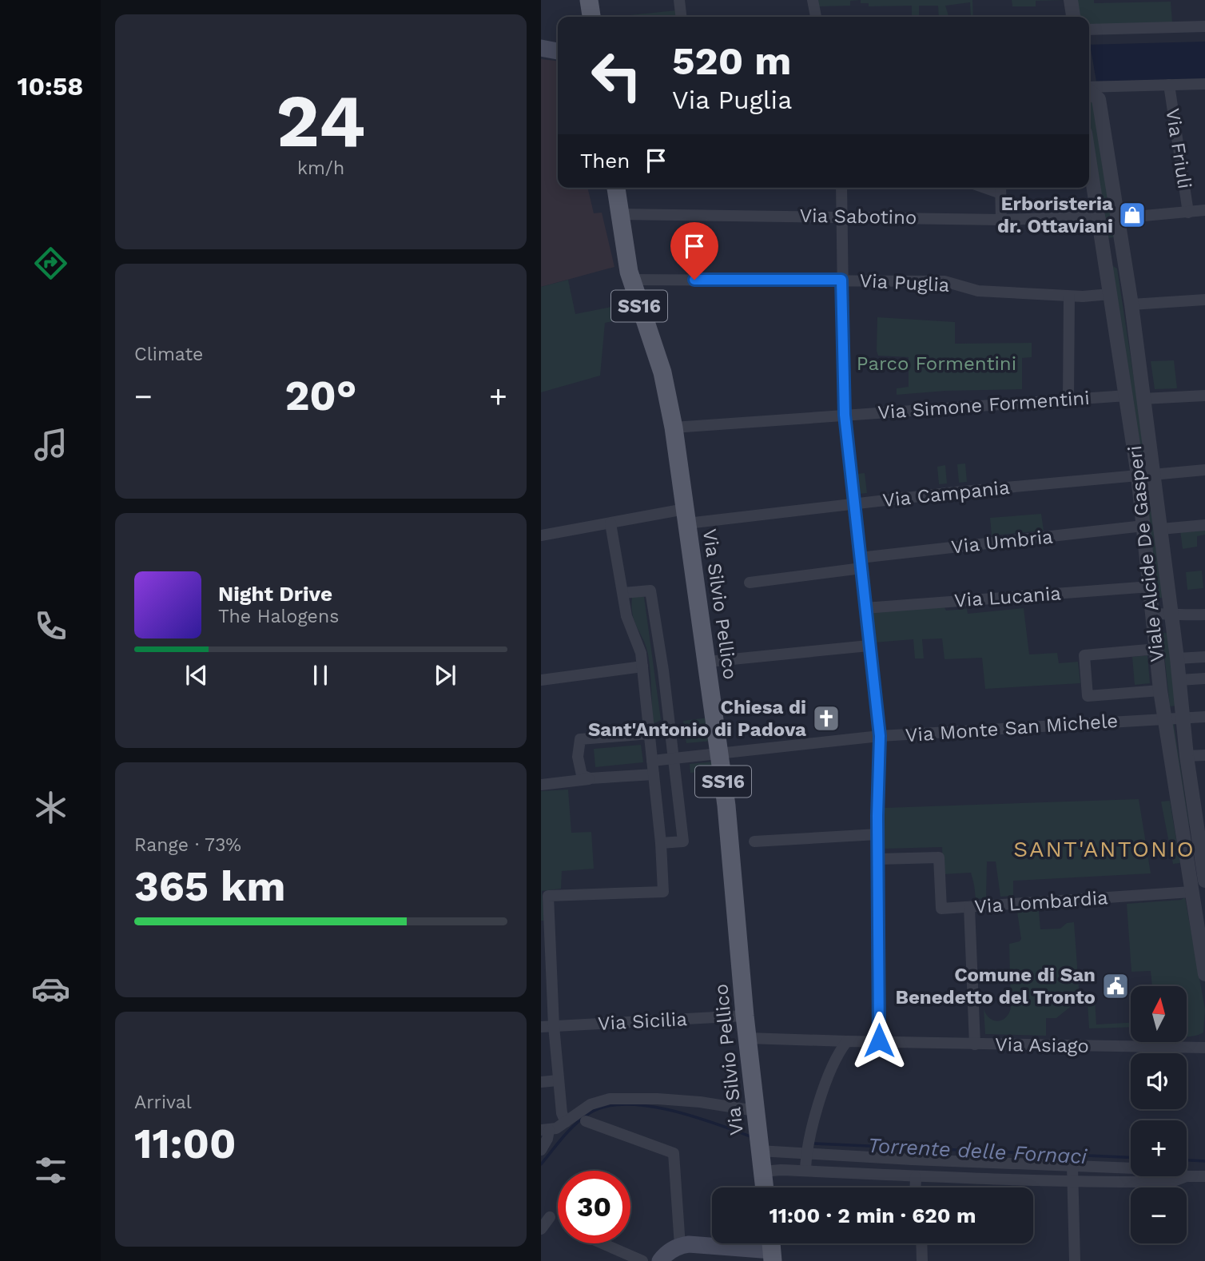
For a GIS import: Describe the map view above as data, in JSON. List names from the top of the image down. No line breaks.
{"streets":{"main road":["SS16","Via Silvio Pellico"],"street":["Via Friuli","Via Sabotino","Via Puglia","Via Simone Formentini","Via Campania","Via Umbria","Viale Alcide De Gasperi","Via Lucania","Via Monte San Michele","Via Lombardia","Via Sicilia","Via Asiago"]},"crossings":[["Via Sabotino","Viale Alcide De Gasperi"],["Via Sabotino","Via Silvio Pellico"],["Via Puglia","Viale Alcide De Gasperi"],["Via Puglia","Via Silvio Pellico"],["SS16","Via Silvio Pellico"],["Via Simone Formentini","Viale Alcide De Gasperi"],["Via Simone Formentini","Via Silvio Pellico"],["Via Campania","Viale Alcide De Gasperi"],["Via Campania","Via Silvio Pellico"],["Via Umbria","Viale Alcide De Gasperi"],["Viale Alcide De Gasperi","Via Lucania"],["Viale Alcide De Gasperi","Via Monte San Michele"],["Viale Alcide De Gasperi","Via Lombardia"],["Via Silvio Pellico","Via Monte San Michele"],["Via Silvio Pellico","Via Sicilia"],["Via Silvio Pellico","Via Asiago"]],"districts":["SANT'ANTONIO"],"water":["Torrente delle Fornaci"],"parks":["Parco Formentini"],"places":{"shop":["Erboristeria dr. Ottaviani"],"church":["Chiesa di Sant'Antonio di Padova"],"public building":["Comune di San Benedetto del Tronto"]},"north":"top","page":{"tabs":"10:58","tile":[["24","km/h"],"Climate",["Range · 73%","365 km"],["Arrival","11:00"]],"turn":["520 m","Via Puglia"],"then":"Then","heat":["−","20°","+"],"song":["Night Drive","The Halogens"],"map_buttons":["+","−"],"limit":"30","trip":"11:00 · 2 min · 620 m"}}
